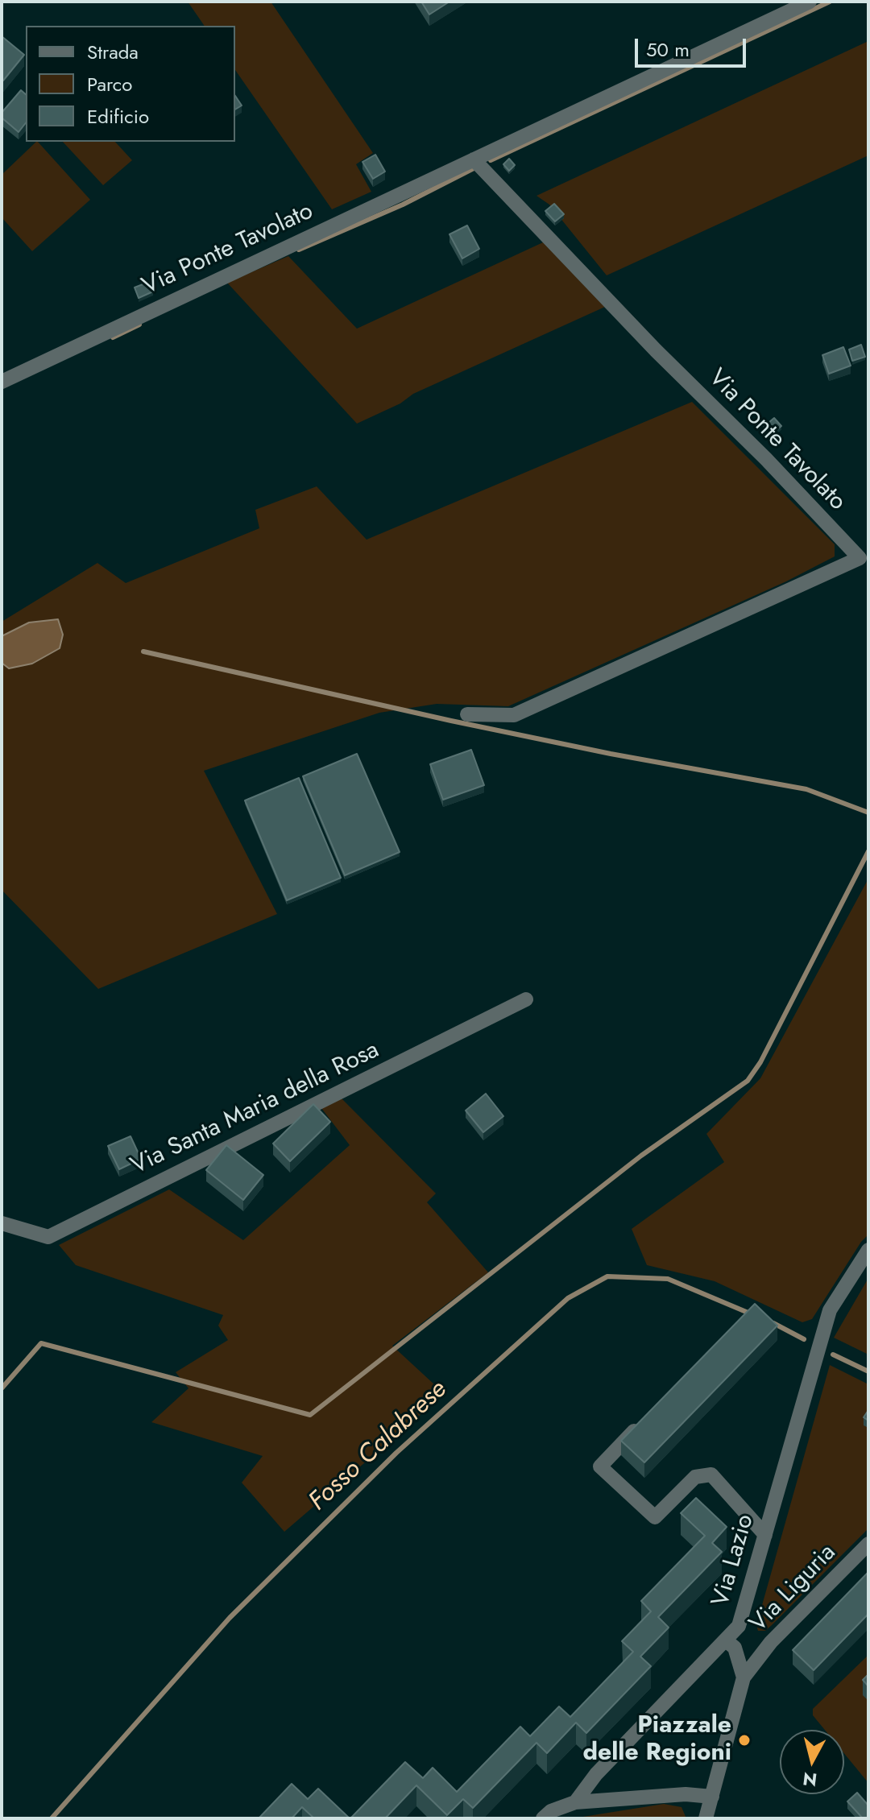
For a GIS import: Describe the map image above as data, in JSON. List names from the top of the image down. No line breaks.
{"streets":{"street":["Via Ponte Tavolato","Via Santa Maria della Rosa","Via Lazio","Via Liguria"]},"water":["Fosso Calabrese"],"places":["Piazzale delle Regioni"],"legend":["Strada","Parco","Edificio"],"scale_bar":"50 m","north":"bottom"}
